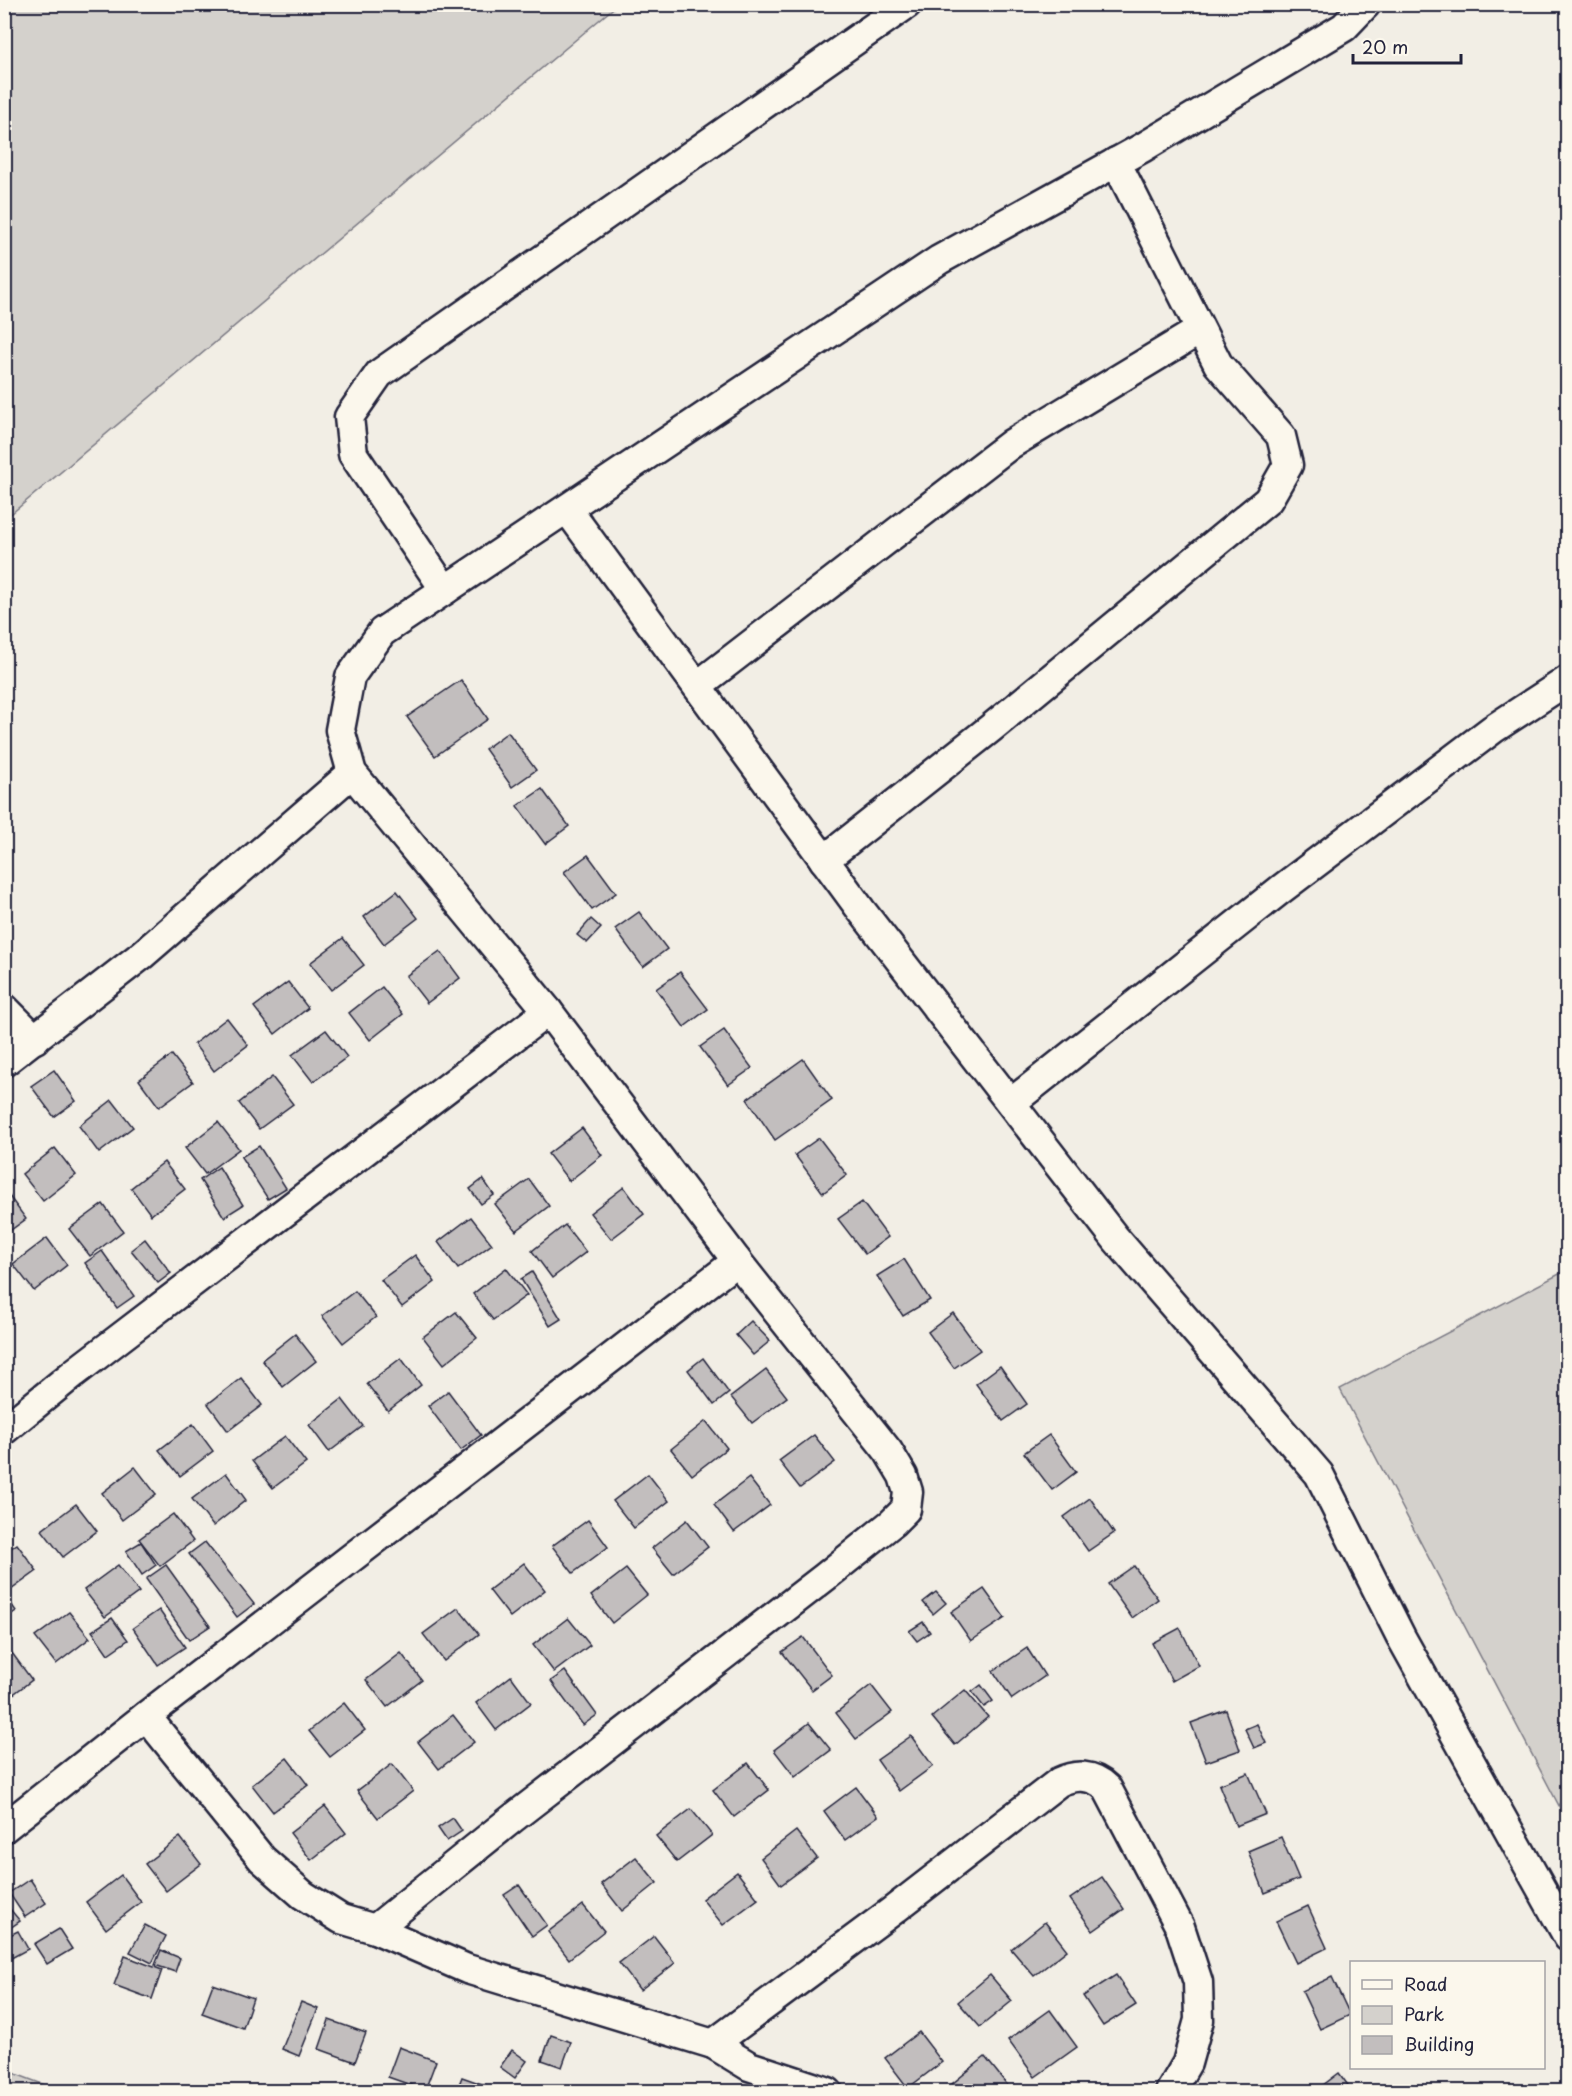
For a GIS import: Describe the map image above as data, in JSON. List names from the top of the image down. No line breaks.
{"legend":["Road","Park","Building"],"scale_bar":"20 m"}
